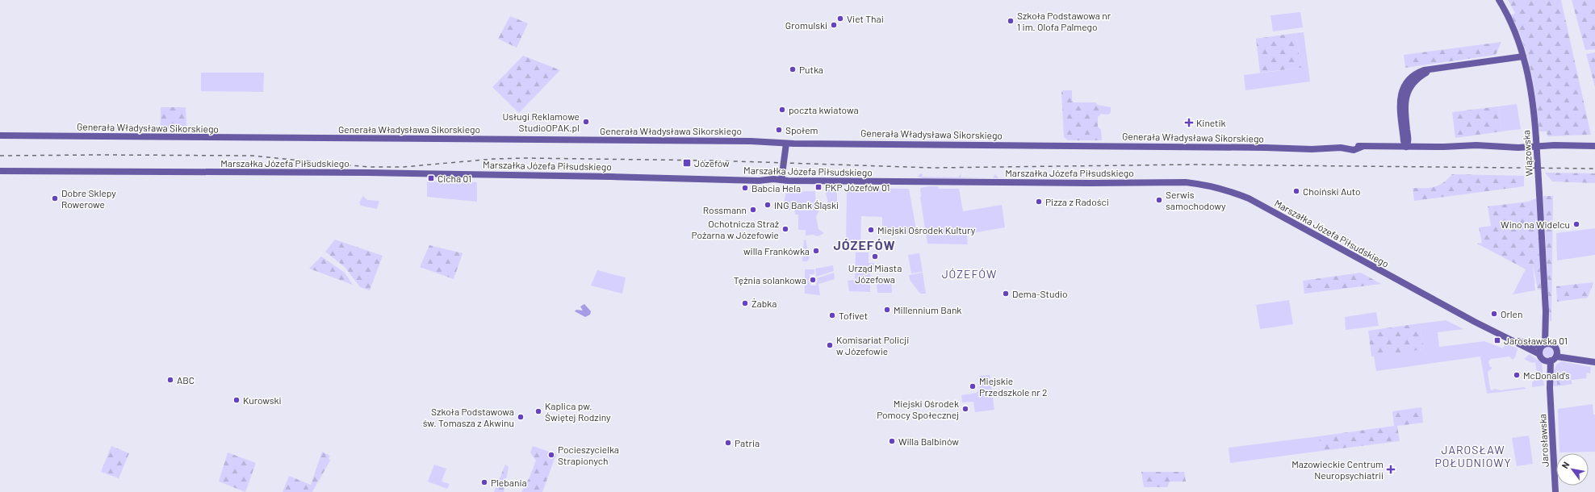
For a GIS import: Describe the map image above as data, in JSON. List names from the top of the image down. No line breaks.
{"streets":{"main road":["Generała Władysława Sikorskiego","Wiązowska","Marszałka Józefa Piłsudskiego","Jarosławska"]},"crossings":[["Wiązowska","Marszałka Józefa Piłsudskiego"]],"districts":["JÓZEFÓW","JÓZEFÓW","JAROSŁAW POŁUDNIOWY"],"places":{"other":["Viet Thai","Szkoła Podstawowa nr 1 im. Olofa Palmego","Gromulski","Putka","poczta kwiatowa","Usługi Reklamowe StudioOPAK.pl","Społem","Babcia Hela","Choiński Auto","Dobre Sklepy Rowerowe","Serwis samochodowy","Pizza z Radości","ING Bank Śląski","Rossmann","Wino na Widelcu","Ochotnicza Straż Pożarna w Józefowie","Miejski Ośrodek Kultury","willa Frankówka","Urząd Miasta Józefowa","Tężnia solankowa","Dema-Studio","Żabka","Millennium Bank","Orlen","Tofivet","Komisariat Policji w Józefowie","McDonald's","ABC","Miejskie Przedszkole nr 2","Kurowski","Miejski Ośrodek Pomocy Społecznej","Kaplica pw. Świętej Rodziny","Szkoła Podstawowa św. Tomasza z Akwinu","Willa Balbinów","Patria","Pocieszycielka Strapionych","Plebania"],"health":["Kinetik","Mazowieckie Centrum Neuropsychiatrii"],"transit":["Józefów","Cicha 01","PKP Józefów 01","Jarosławska 01"]},"north":"top left"}
